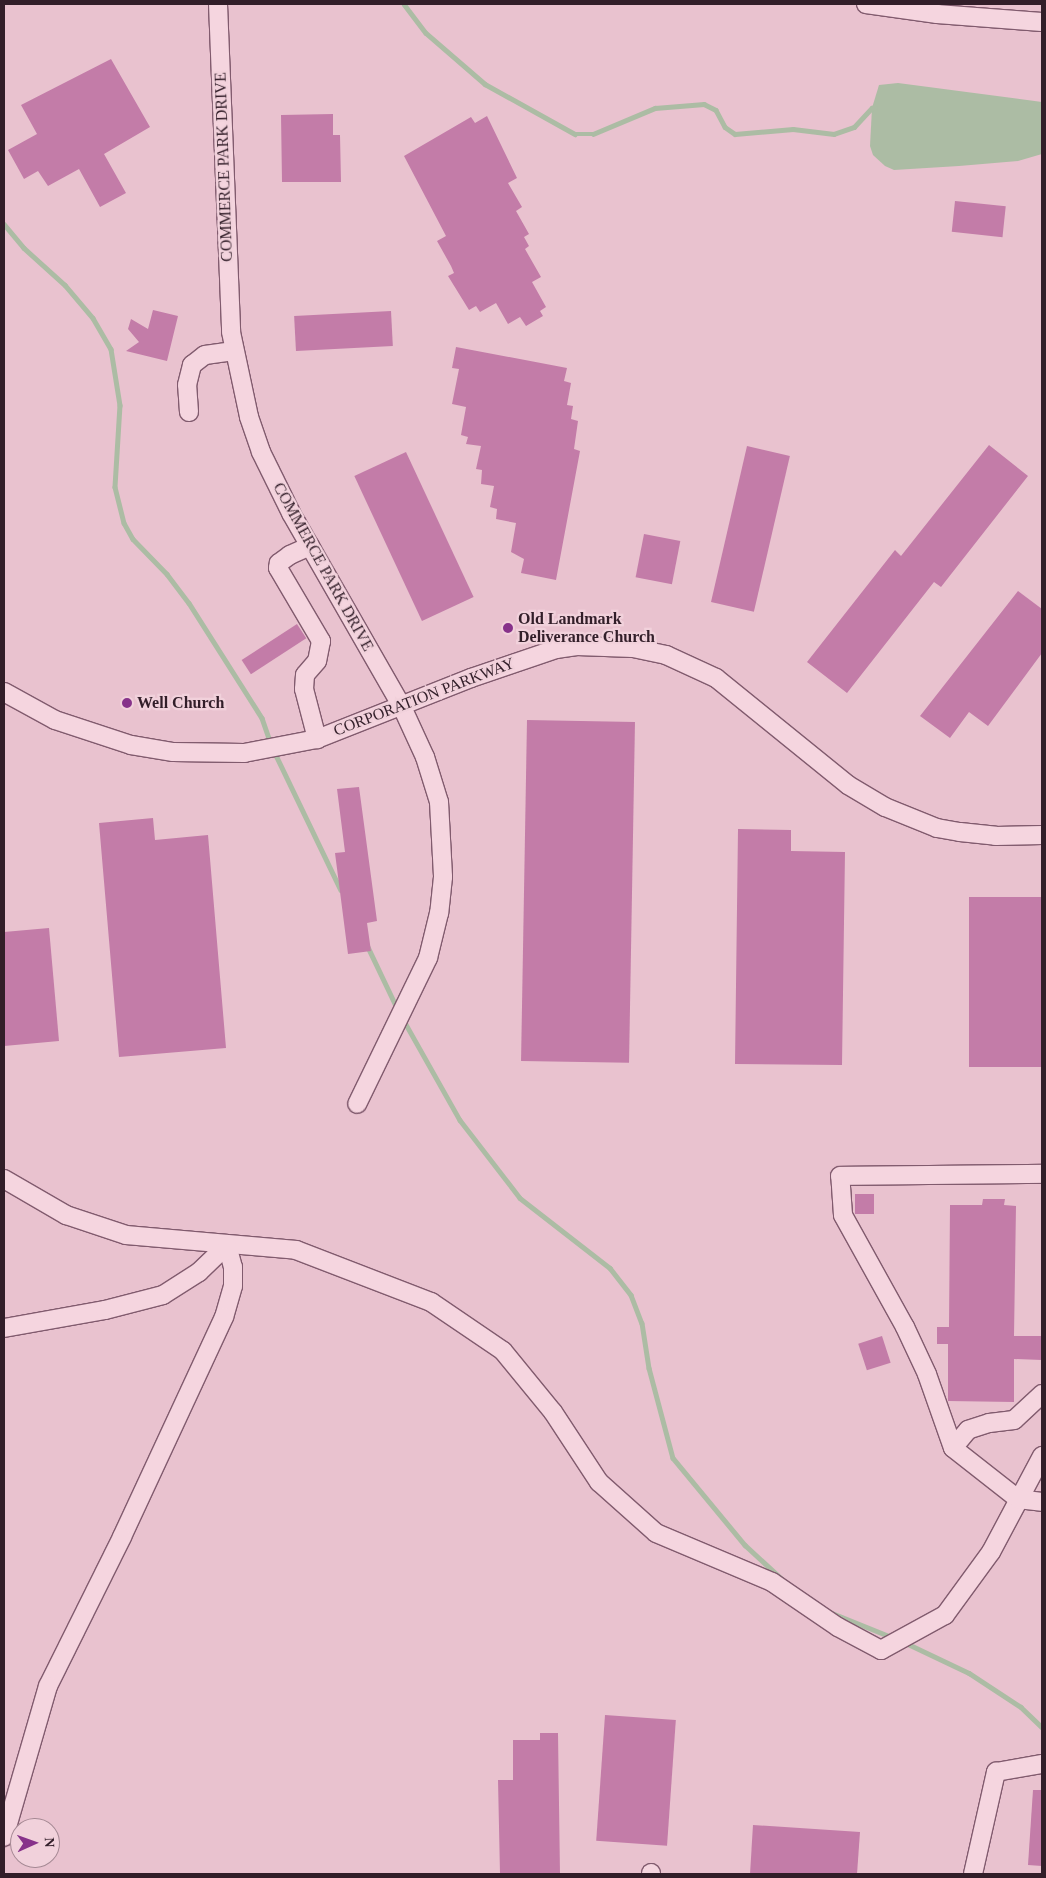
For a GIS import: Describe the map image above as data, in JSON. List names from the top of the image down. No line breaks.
{"streets":{"street":["COMMERCE PARK DRIVE","CORPORATION PARKWAY"]},"crossings":[["COMMERCE PARK DRIVE","CORPORATION PARKWAY"]],"places":["Old Landmark Deliverance Church","Well Church"],"north":"right"}
